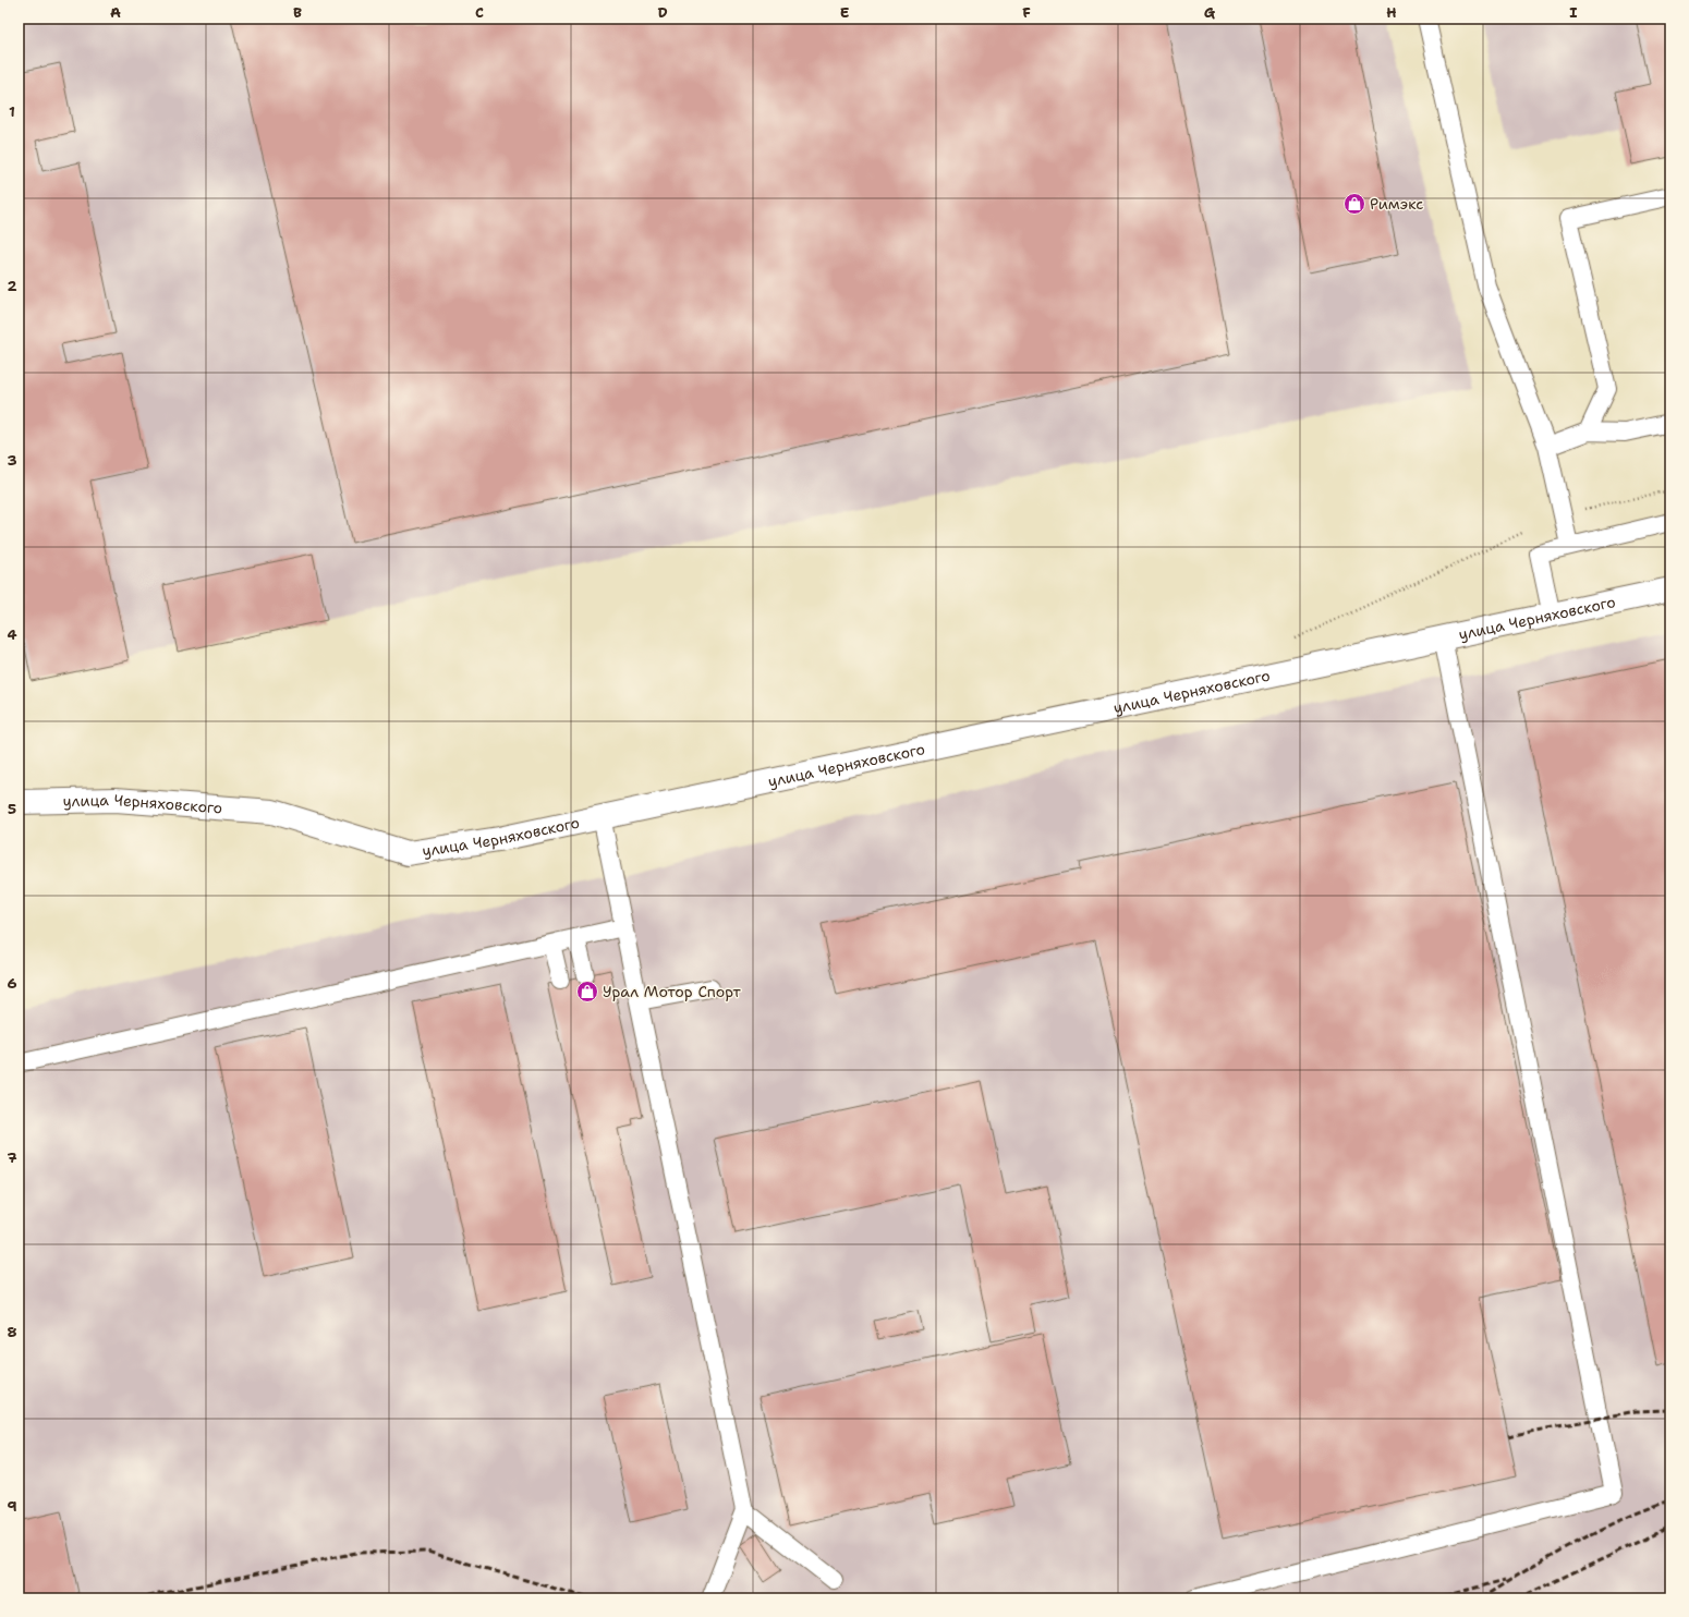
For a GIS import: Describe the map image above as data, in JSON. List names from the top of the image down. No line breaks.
{"streets":{"street":["улица Черняховского"]},"places":{"shop":["Римэкс","Урал Мотор Спорт"]},"grid":{"columns":["A","B","C","D","E","F","G","H","I"],"rows":["1","2","3","4","5","6","7","8","9"]}}
